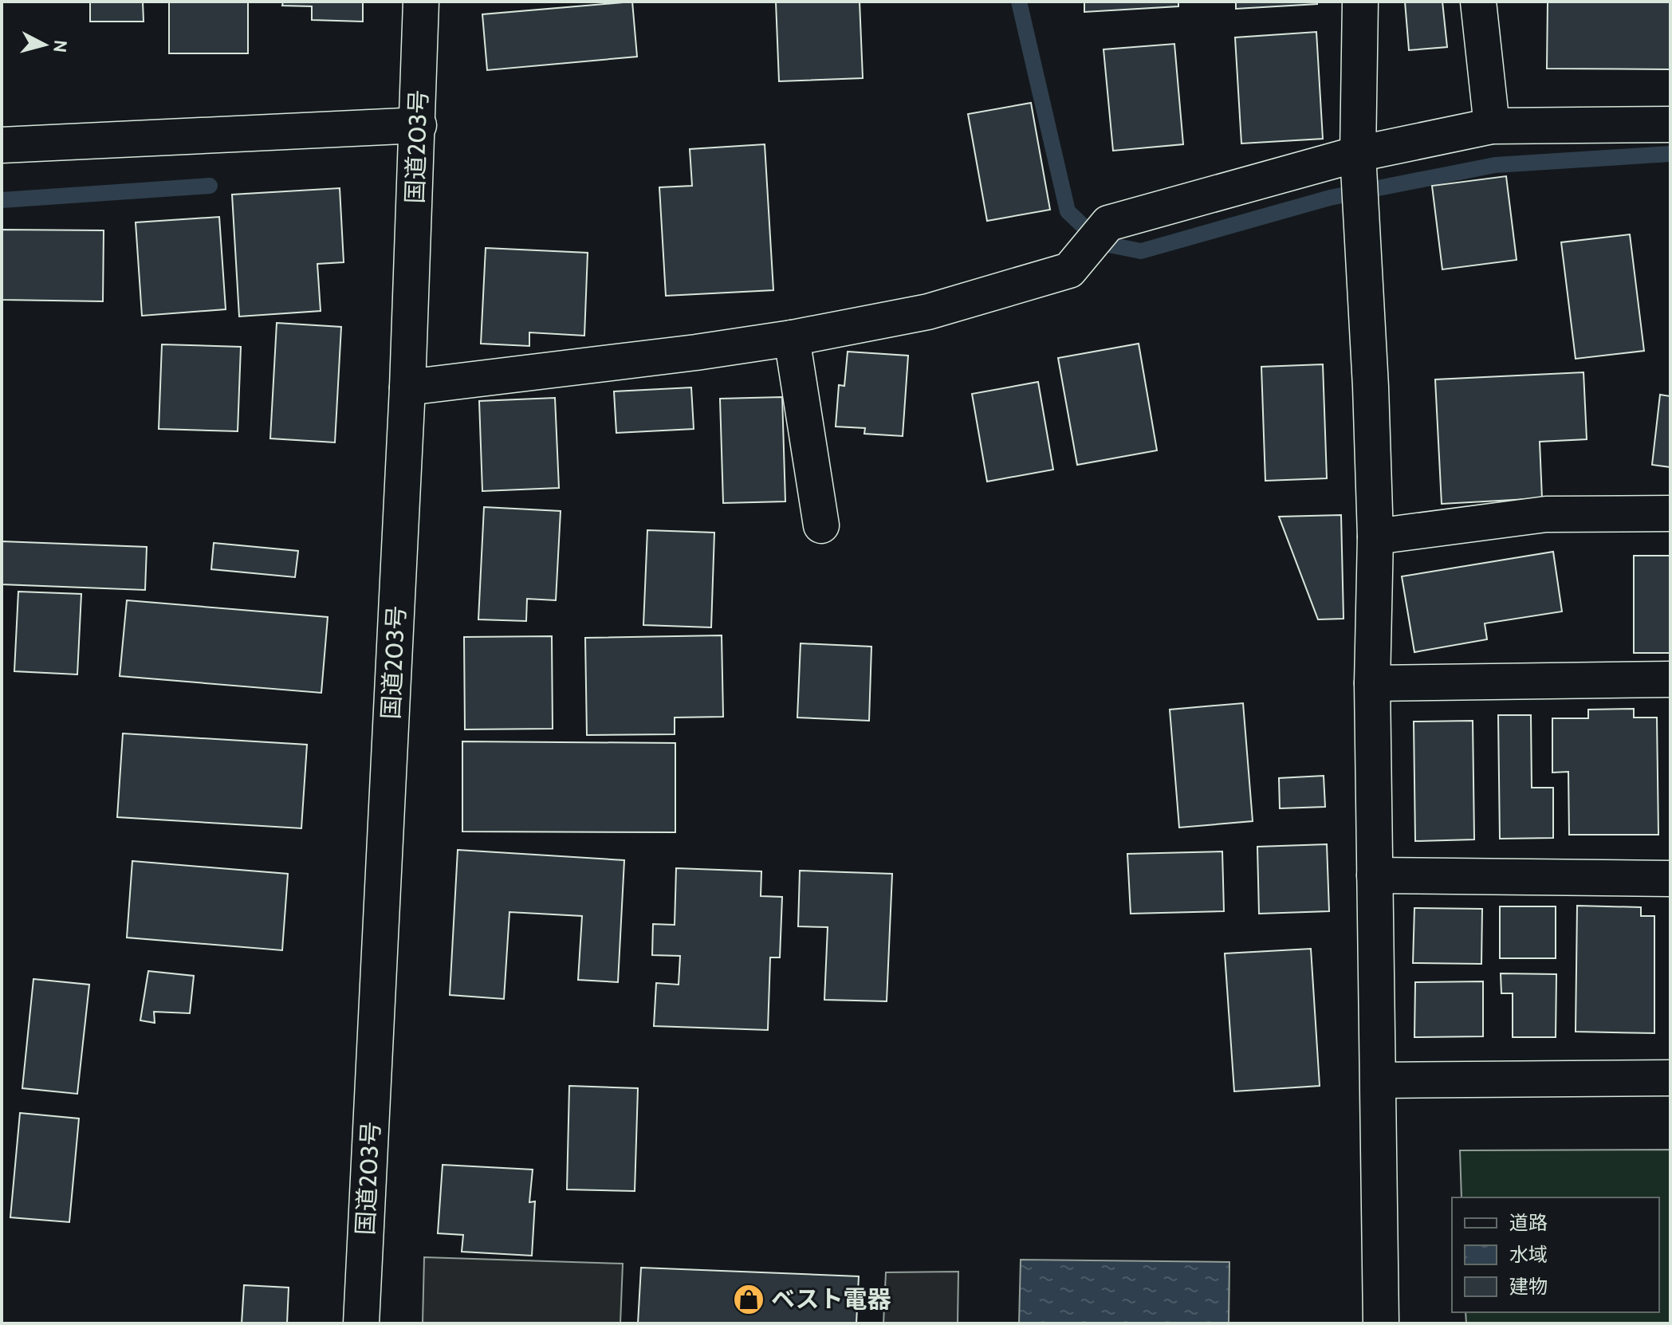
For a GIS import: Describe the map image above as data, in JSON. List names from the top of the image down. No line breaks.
{"streets":{"main road":["国道203号"]},"places":{"shop":["ベスト電器"]},"legend":["道路","水域","建物"],"north":"right"}
